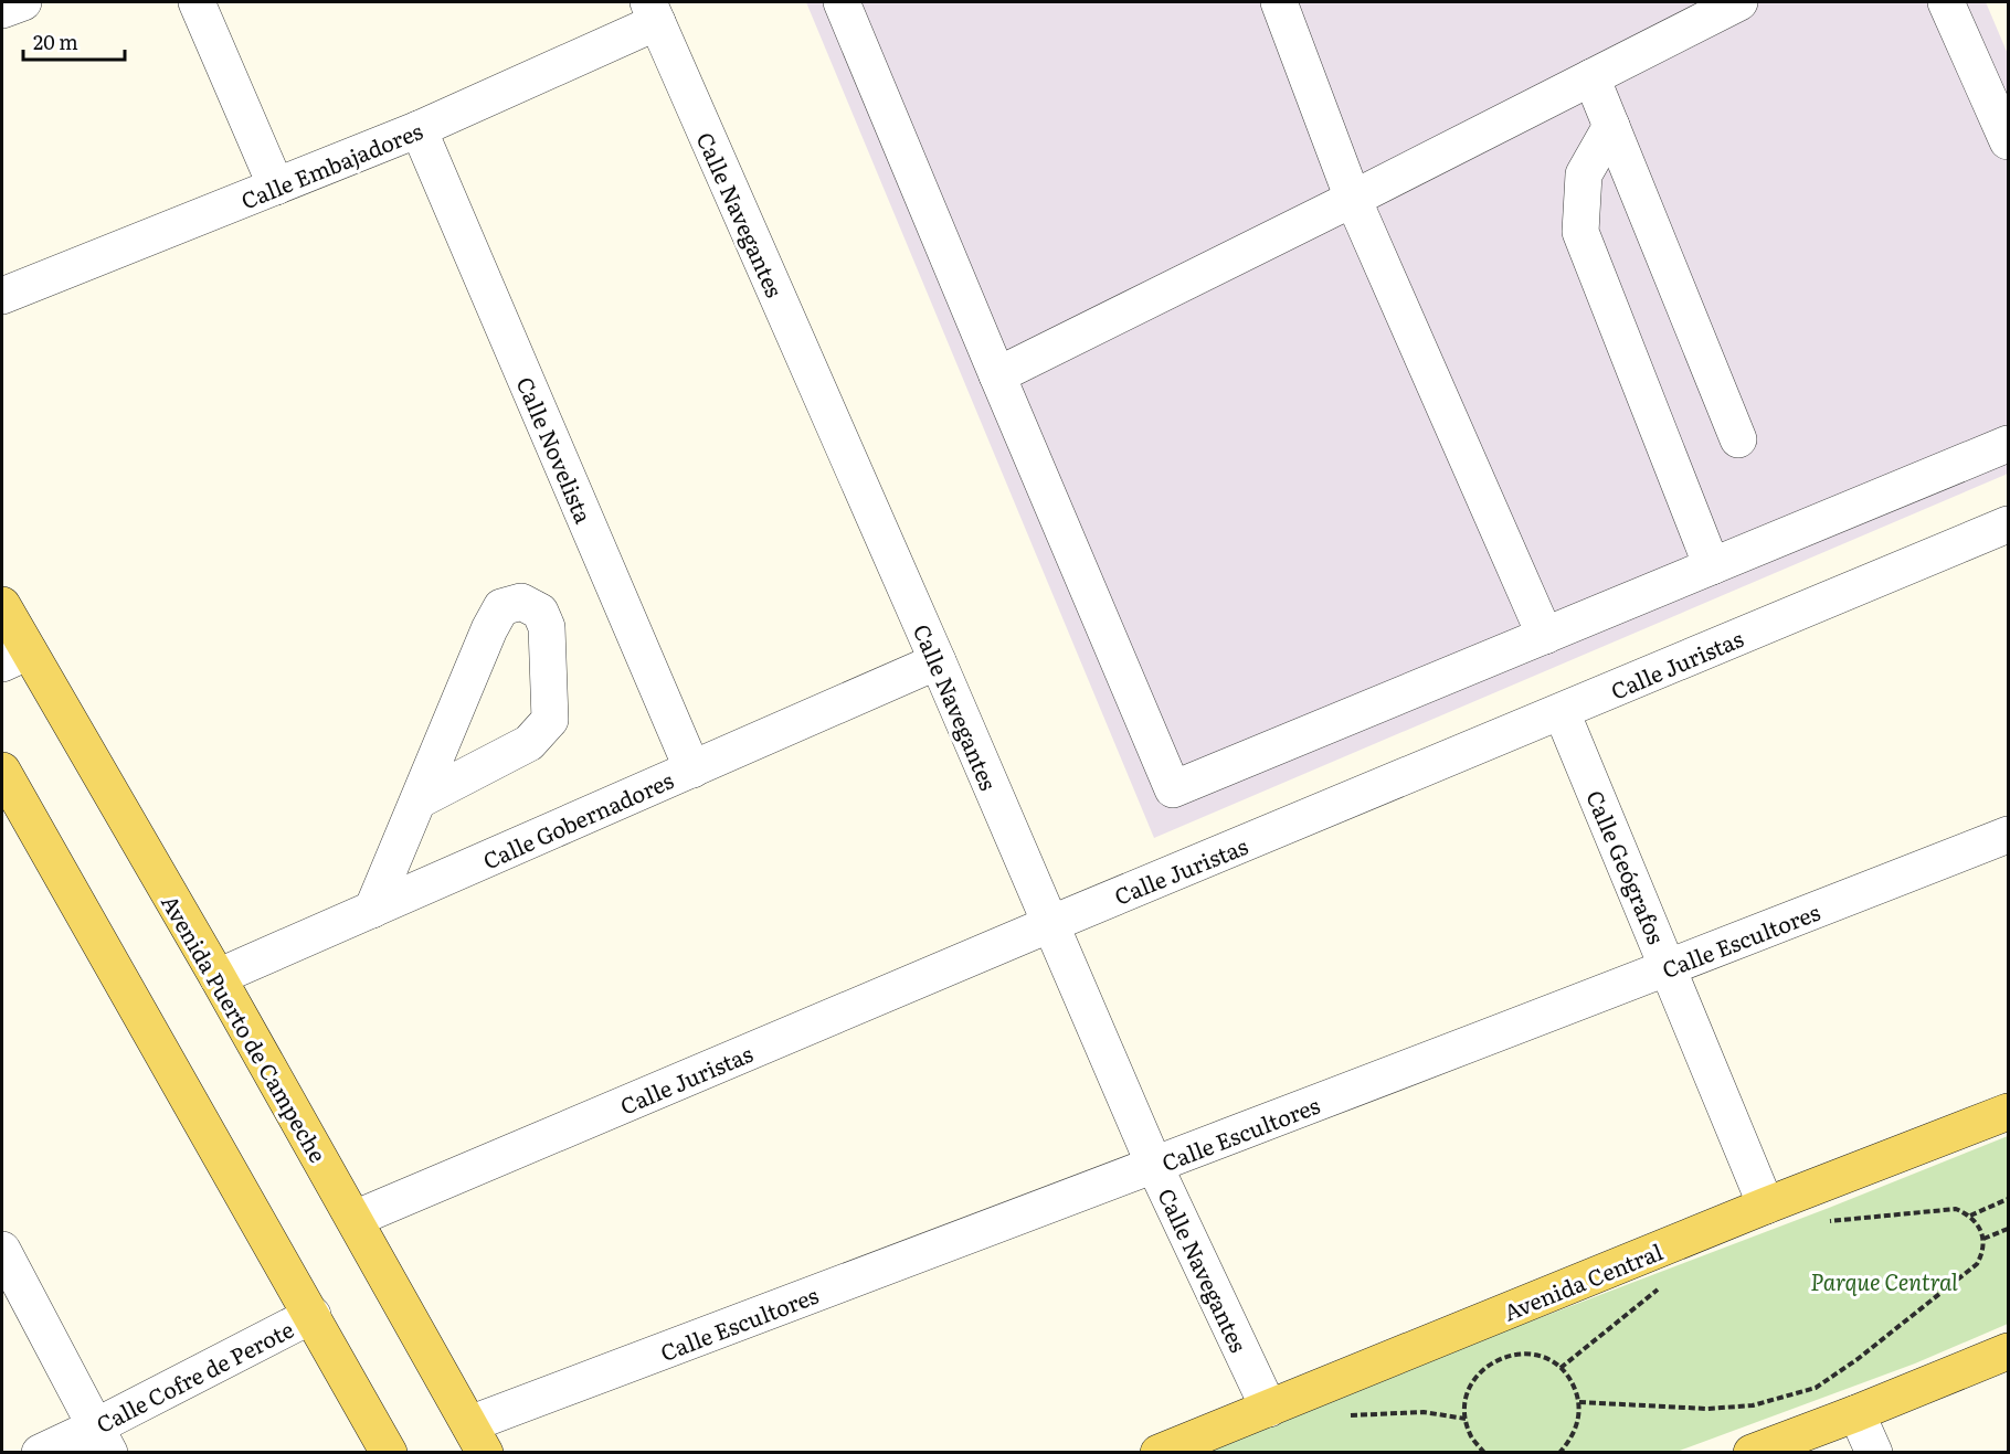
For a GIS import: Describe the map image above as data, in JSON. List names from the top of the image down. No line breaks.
{"streets":{"main road":["Avenida Puerto de Campeche","Avenida Central"],"street":["Calle Embajadores","Calle Navegantes","Calle Novelista","Calle Juristas","Calle Gobernadores","Calle Geógrafos","Calle Escultores","Calle Cofre de Perote"]},"crossings":[["Calle Embajadores","Calle Navegantes"],["Calle Embajadores","Calle Novelista"],["Calle Navegantes","Calle Juristas"],["Calle Navegantes","Calle Gobernadores"],["Calle Navegantes","Calle Escultores"],["Calle Navegantes","Avenida Central"],["Calle Novelista","Calle Gobernadores"],["Calle Juristas","Calle Geógrafos"],["Calle Juristas","Avenida Puerto de Campeche"],["Calle Gobernadores","Avenida Puerto de Campeche"],["Calle Geógrafos","Calle Escultores"],["Calle Geógrafos","Avenida Central"],["Calle Escultores","Avenida Puerto de Campeche"]],"parks":["Parque Central"],"scale_bar":"20 m"}
